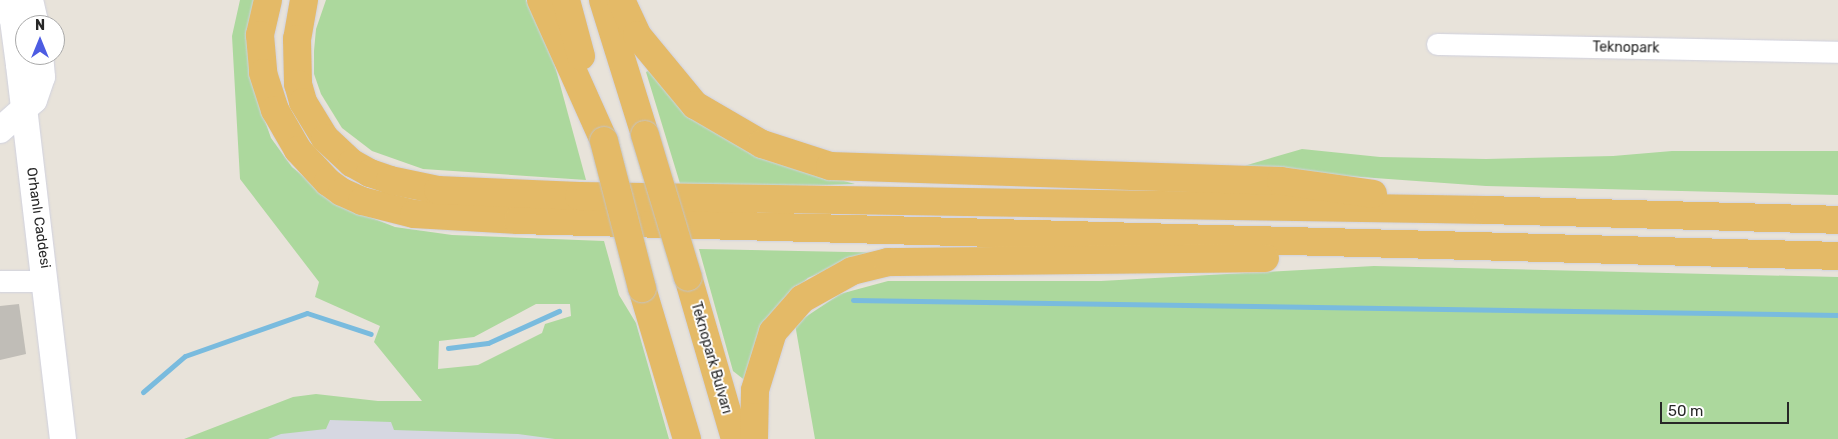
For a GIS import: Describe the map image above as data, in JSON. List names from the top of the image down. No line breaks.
{"streets":{"highway":["Teknopark Bulvarı"],"street":["Teknopark","Orhanlı Caddesi"]},"scale_bar":"50 m","north":"top"}
